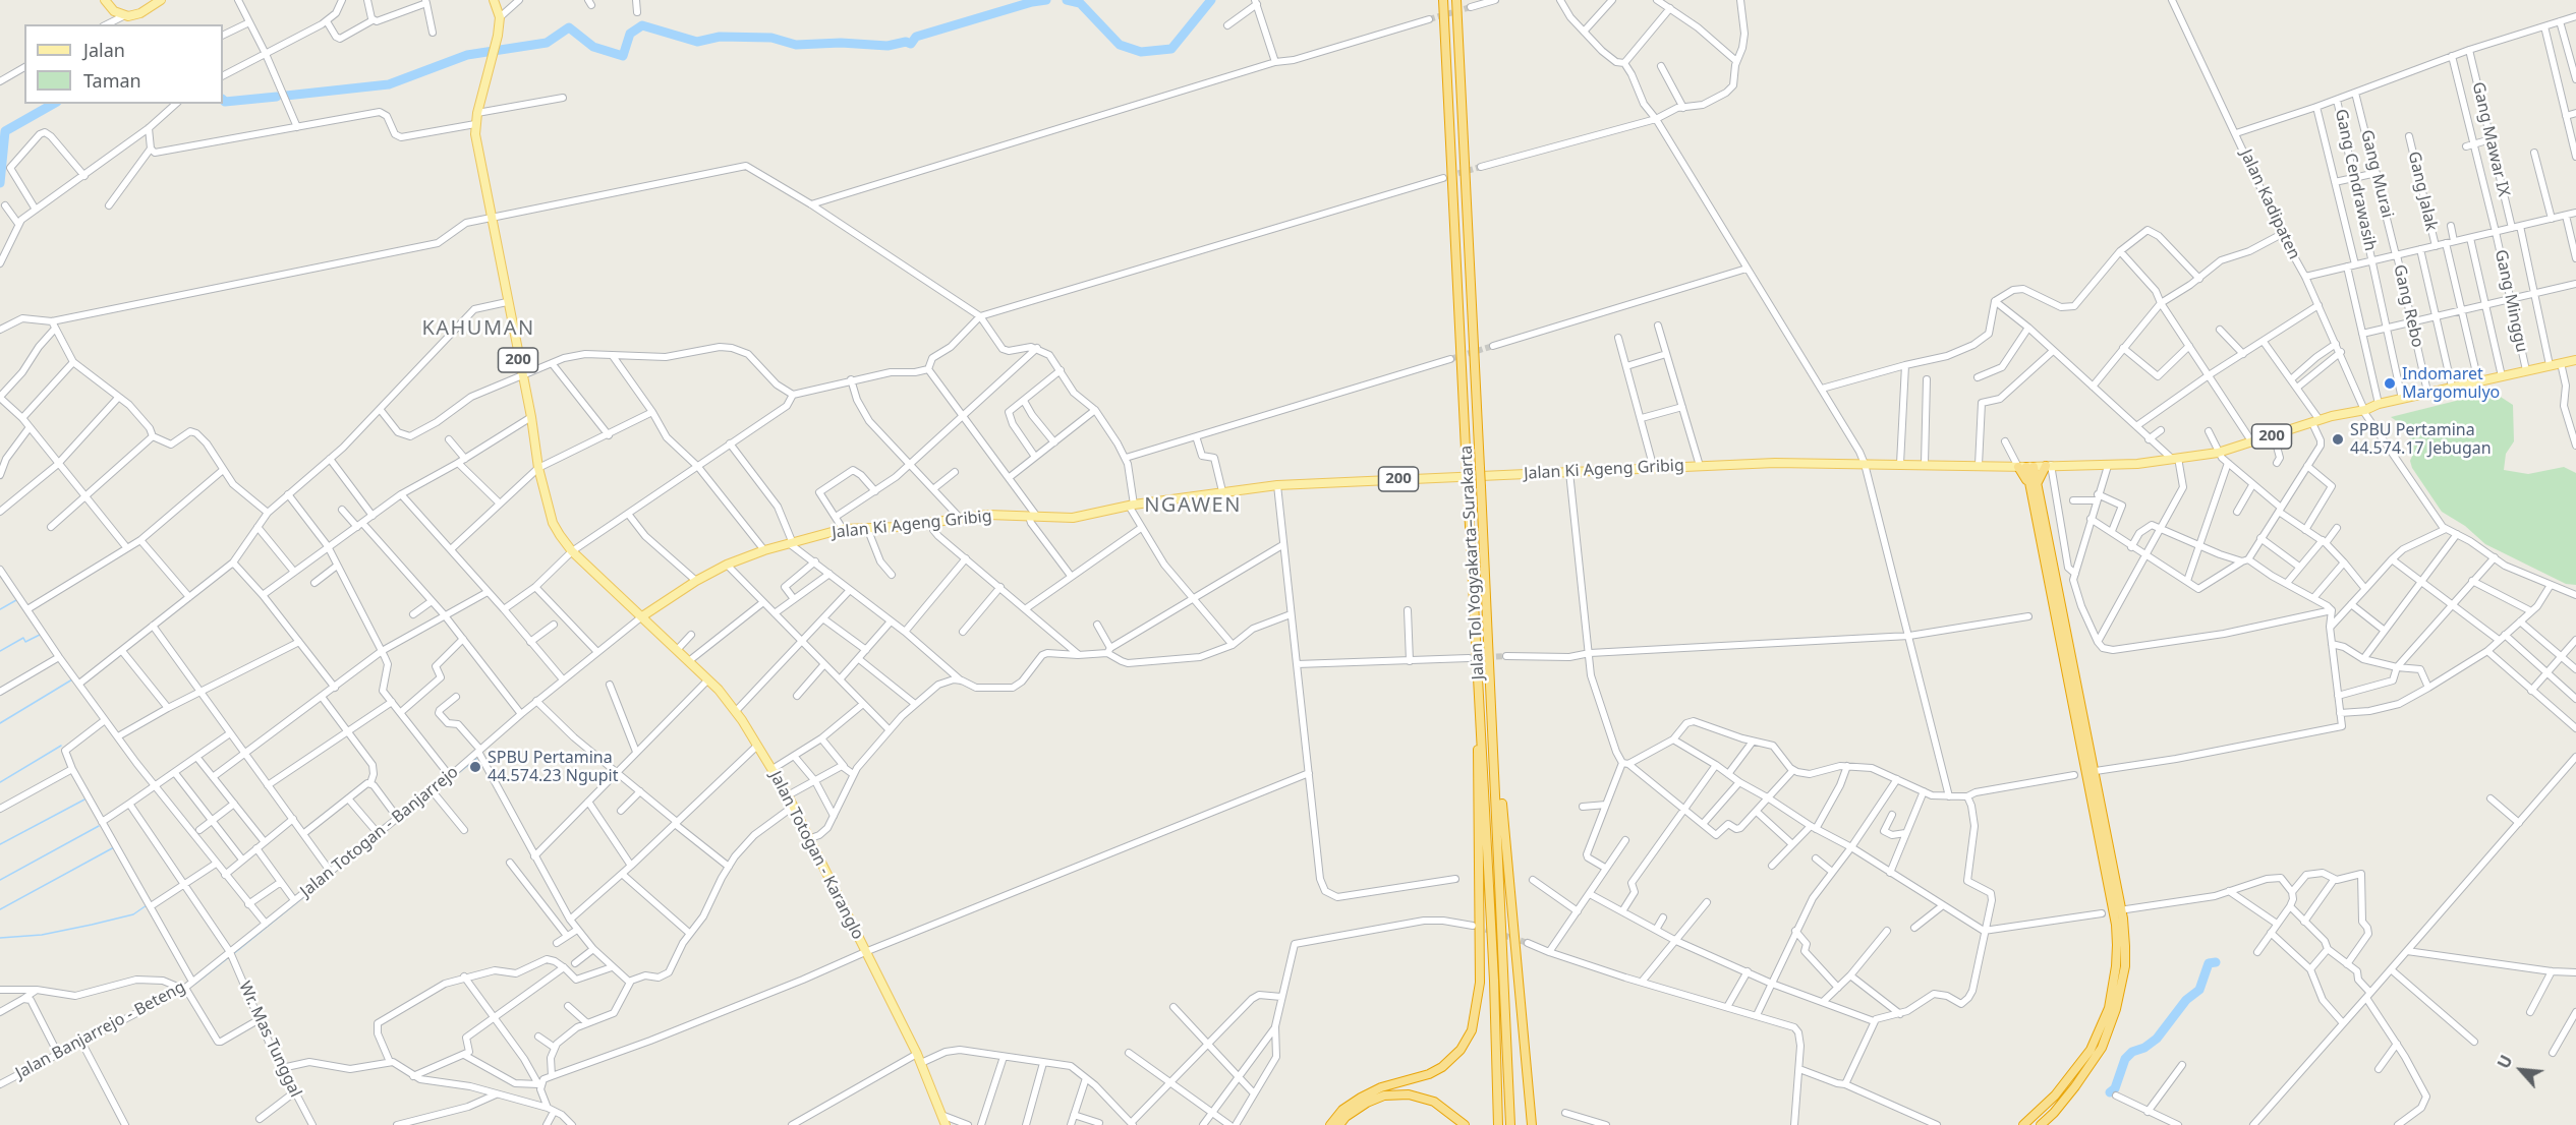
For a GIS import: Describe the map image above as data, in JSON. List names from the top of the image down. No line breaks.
{"streets":{"highway":["Jalan Tol Yogyakarta–Surakarta"],"main road":["200","Jalan Ki Ageng Gribig","Jalan Totogan - Karanglo"],"street":["Gang Mawar IX","Gang Murai","Gang Cendrawasih","Gang Jalak","Jalan Kadipaten","Gang Minggu","Gang Rebo","Jalan Totogan - Banjarrejo","Jalan Banjarrejo - Beteng","Wr. Mas Tunggal"]},"crossings":[["Gang Murai","Gang Rebo"],["Gang Cendrawasih","Jalan Ki Ageng Gribig"],["Jalan Kadipaten","Jalan Ki Ageng Gribig"],["Gang Minggu","Jalan Ki Ageng Gribig"],["Gang Rebo","Jalan Ki Ageng Gribig"],["200","Jalan Ki Ageng Gribig"],["200","Jalan Totogan - Banjarrejo"],["200","Jalan Totogan - Karanglo"],["Jalan Ki Ageng Gribig","Jalan Totogan - Banjarrejo"],["Jalan Ki Ageng Gribig","Jalan Totogan - Karanglo"],["Jalan Totogan - Banjarrejo","Jalan Totogan - Karanglo"],["Jalan Totogan - Banjarrejo","Jalan Banjarrejo - Beteng"],["Jalan Totogan - Banjarrejo","Wr. Mas Tunggal"],["Jalan Banjarrejo - Beteng","Wr. Mas Tunggal"]],"districts":["KAHUMAN","NGAWEN"],"places":["Indomaret Margomulyo","SPBU Pertamina 44.574.17 Jebugan","SPBU Pertamina 44.574.23 Ngupit"],"legend":["Jalan","Taman"],"north":"top left"}
